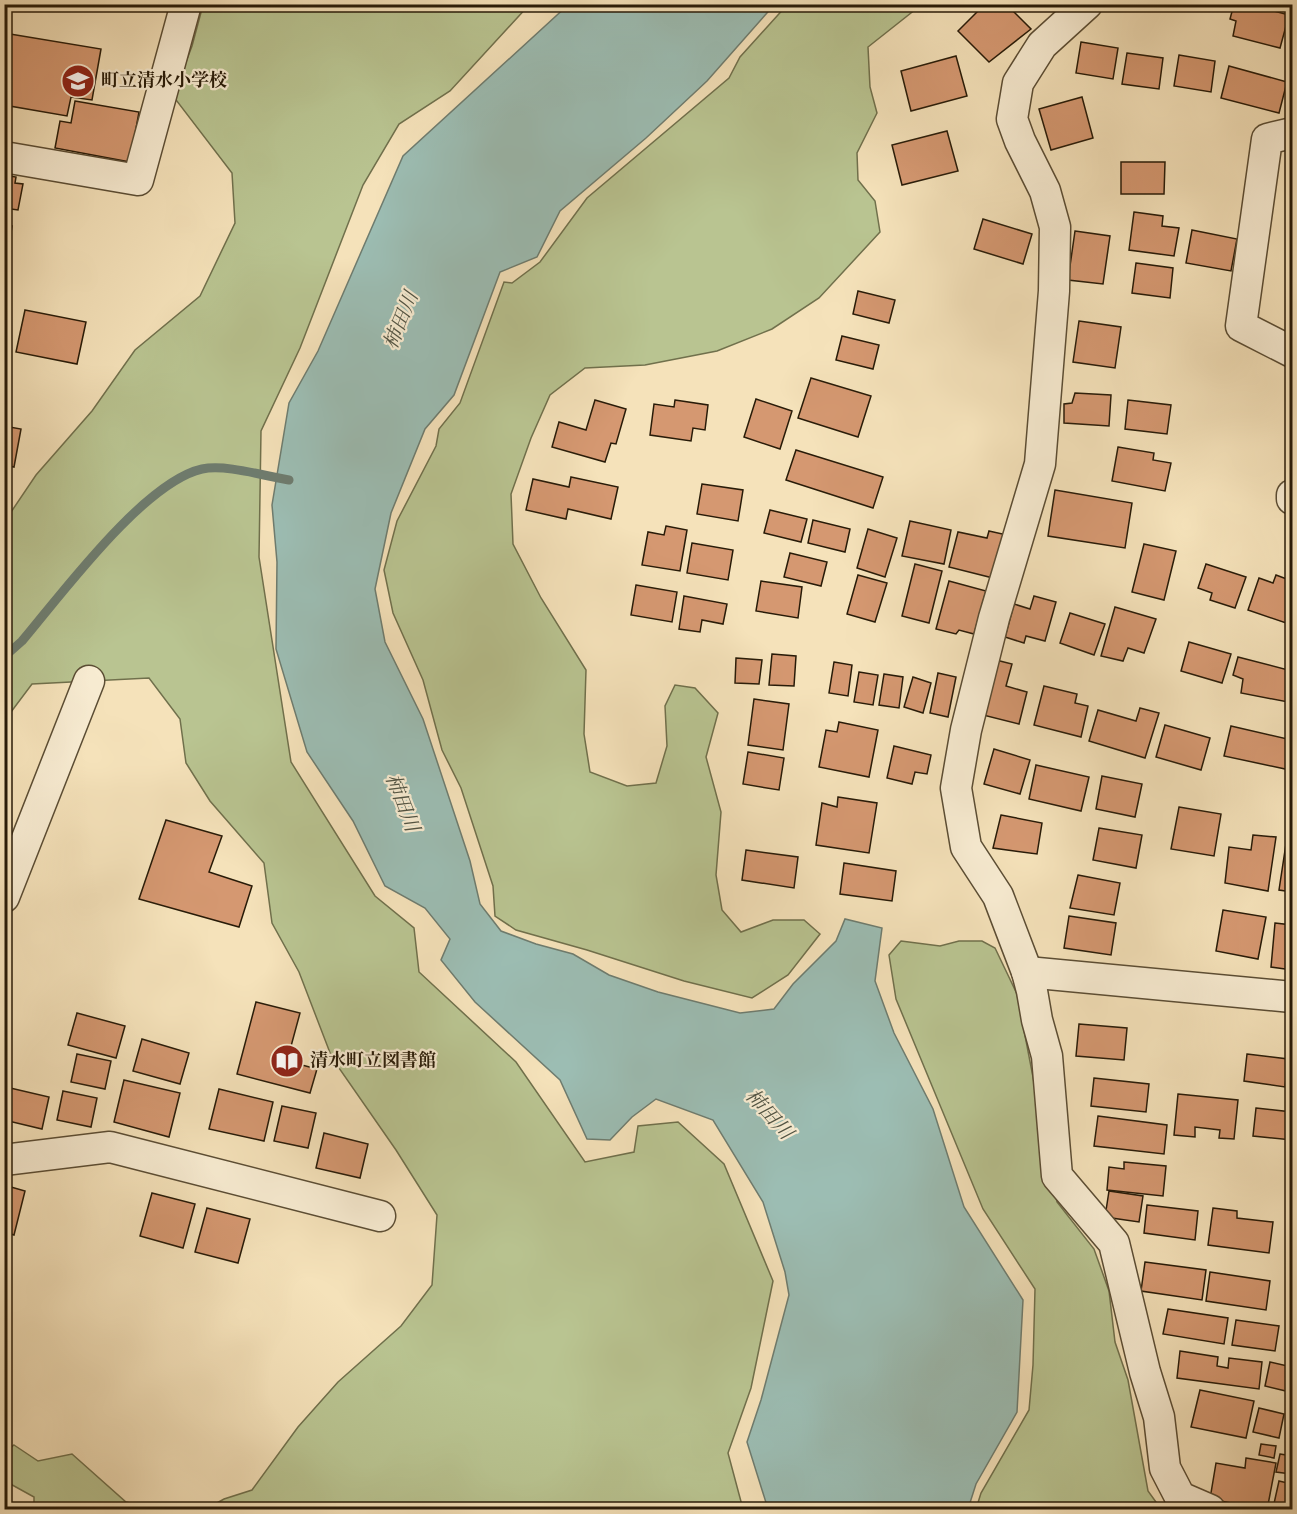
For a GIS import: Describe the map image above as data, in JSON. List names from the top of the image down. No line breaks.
{"water":["柿田川"],"places":{"school or university":["町立清水小学校"],"library":["清水町立図書館"]}}
